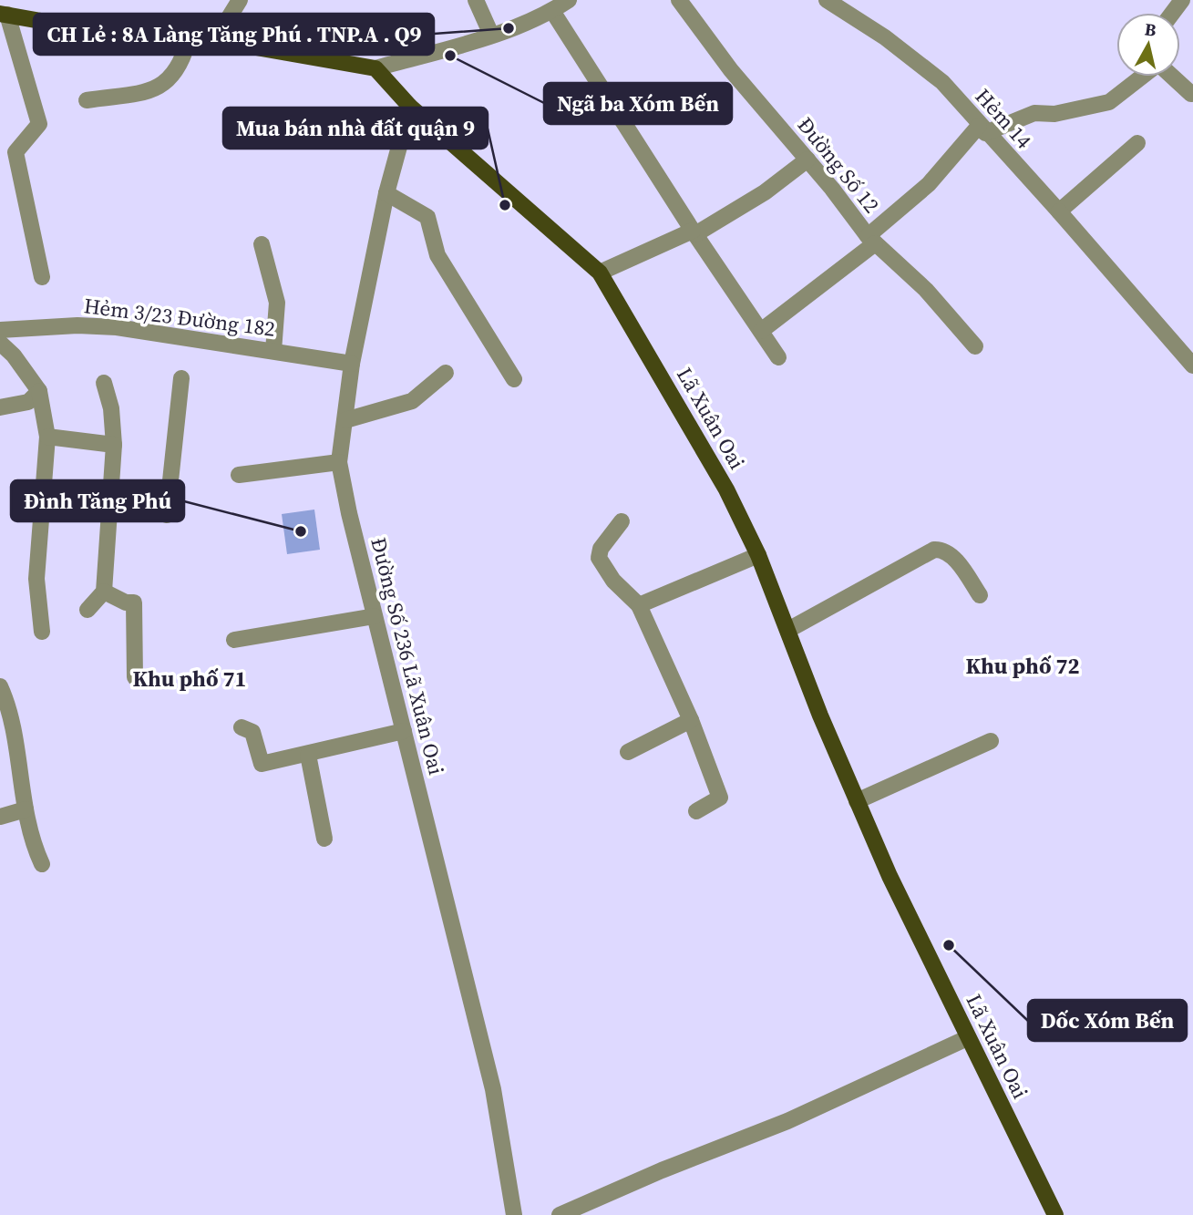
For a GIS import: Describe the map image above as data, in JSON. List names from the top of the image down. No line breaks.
{"streets":{"main road":["Lã Xuân Oai"],"street":["Hẻm 14","Đường Số 12","Hẻm 3/23 Đường 182","Đường Số 236 Lã Xuân Oai"]},"crossings":[["Hẻm 3/23 Đường 182","Đường Số 236 Lã Xuân Oai"],["Lã Xuân Oai","Đường Số 236 Lã Xuân Oai"]],"districts":["Khu phố 72","Khu phố 71"],"places":["CH Lẻ : 8A Làng Tăng Phú . TNP.A . Q9","Ngã ba Xóm Bến","Mua bán nhà đất quận 9","Đình Tăng Phú","Dốc Xóm Bến"],"north":"top"}
